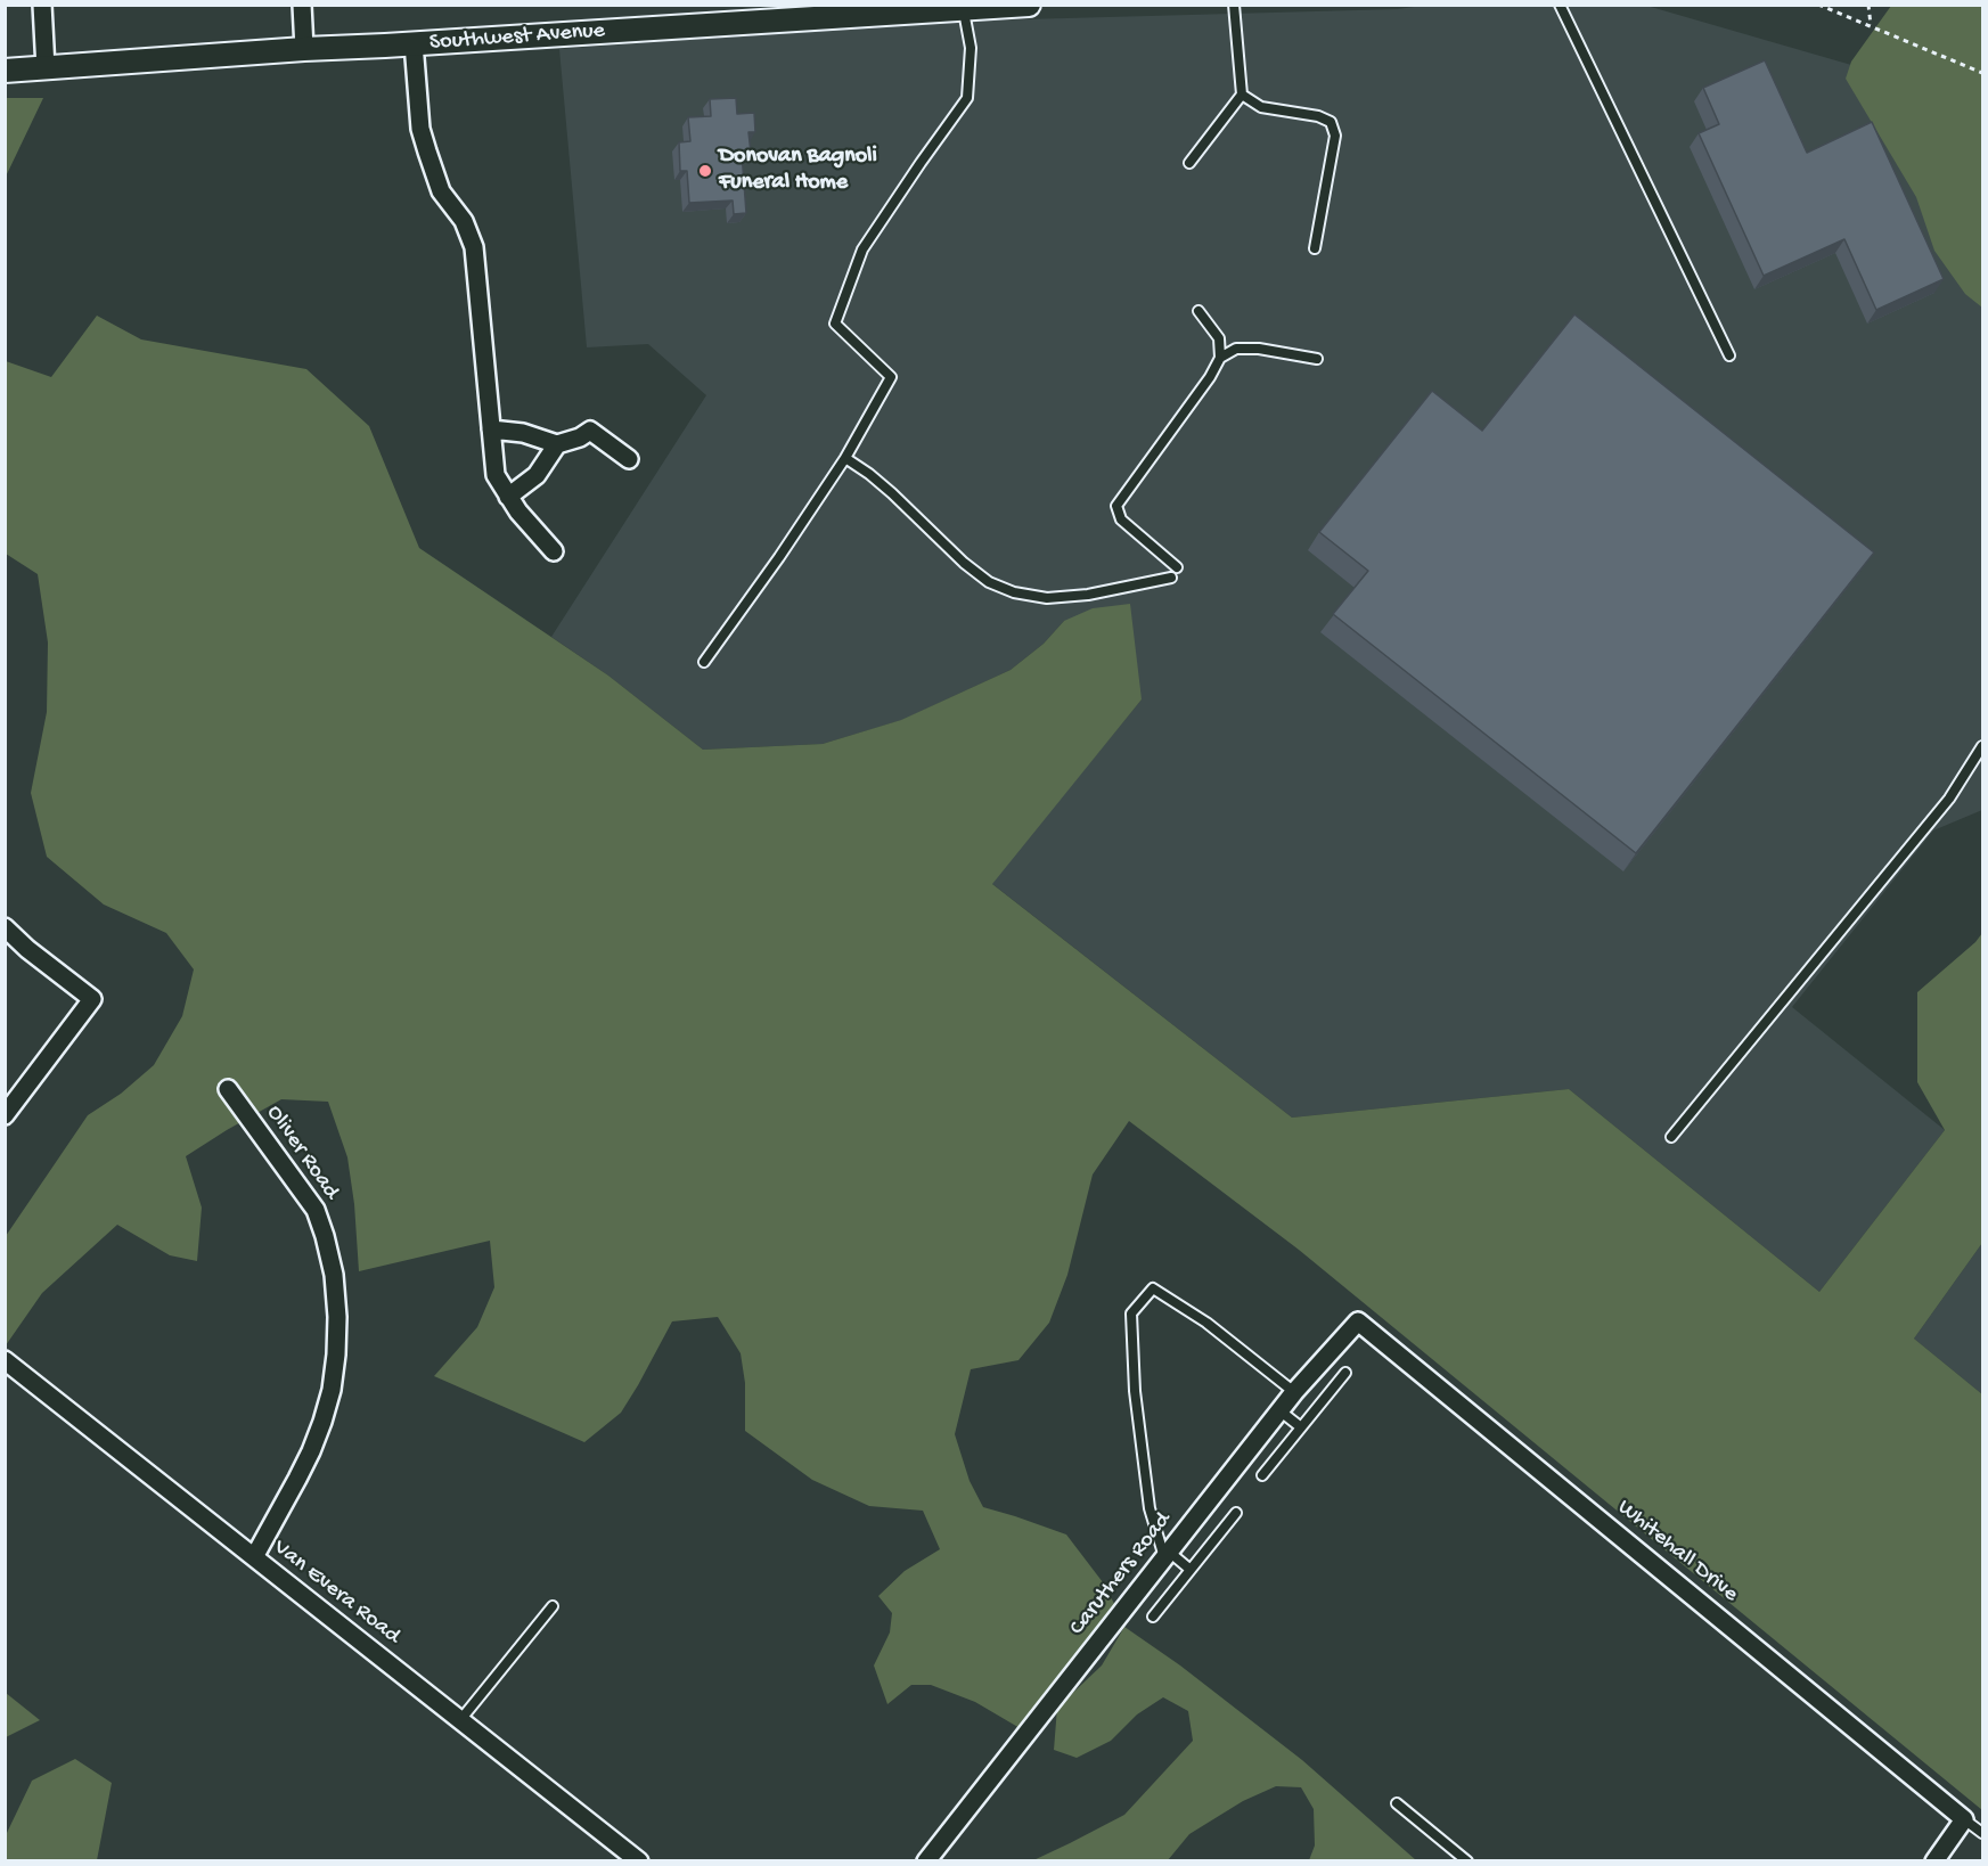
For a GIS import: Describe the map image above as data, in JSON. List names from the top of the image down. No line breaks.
{"streets":{"street":["Southwest Avenue","Oliver Road","Whitehall Drive","Caruthers Road","Van Evera Road"]},"crossings":[["Oliver Road","Van Evera Road"],["Whitehall Drive","Caruthers Road"]],"places":["Donovan Bagnoli Funeral Home"]}
